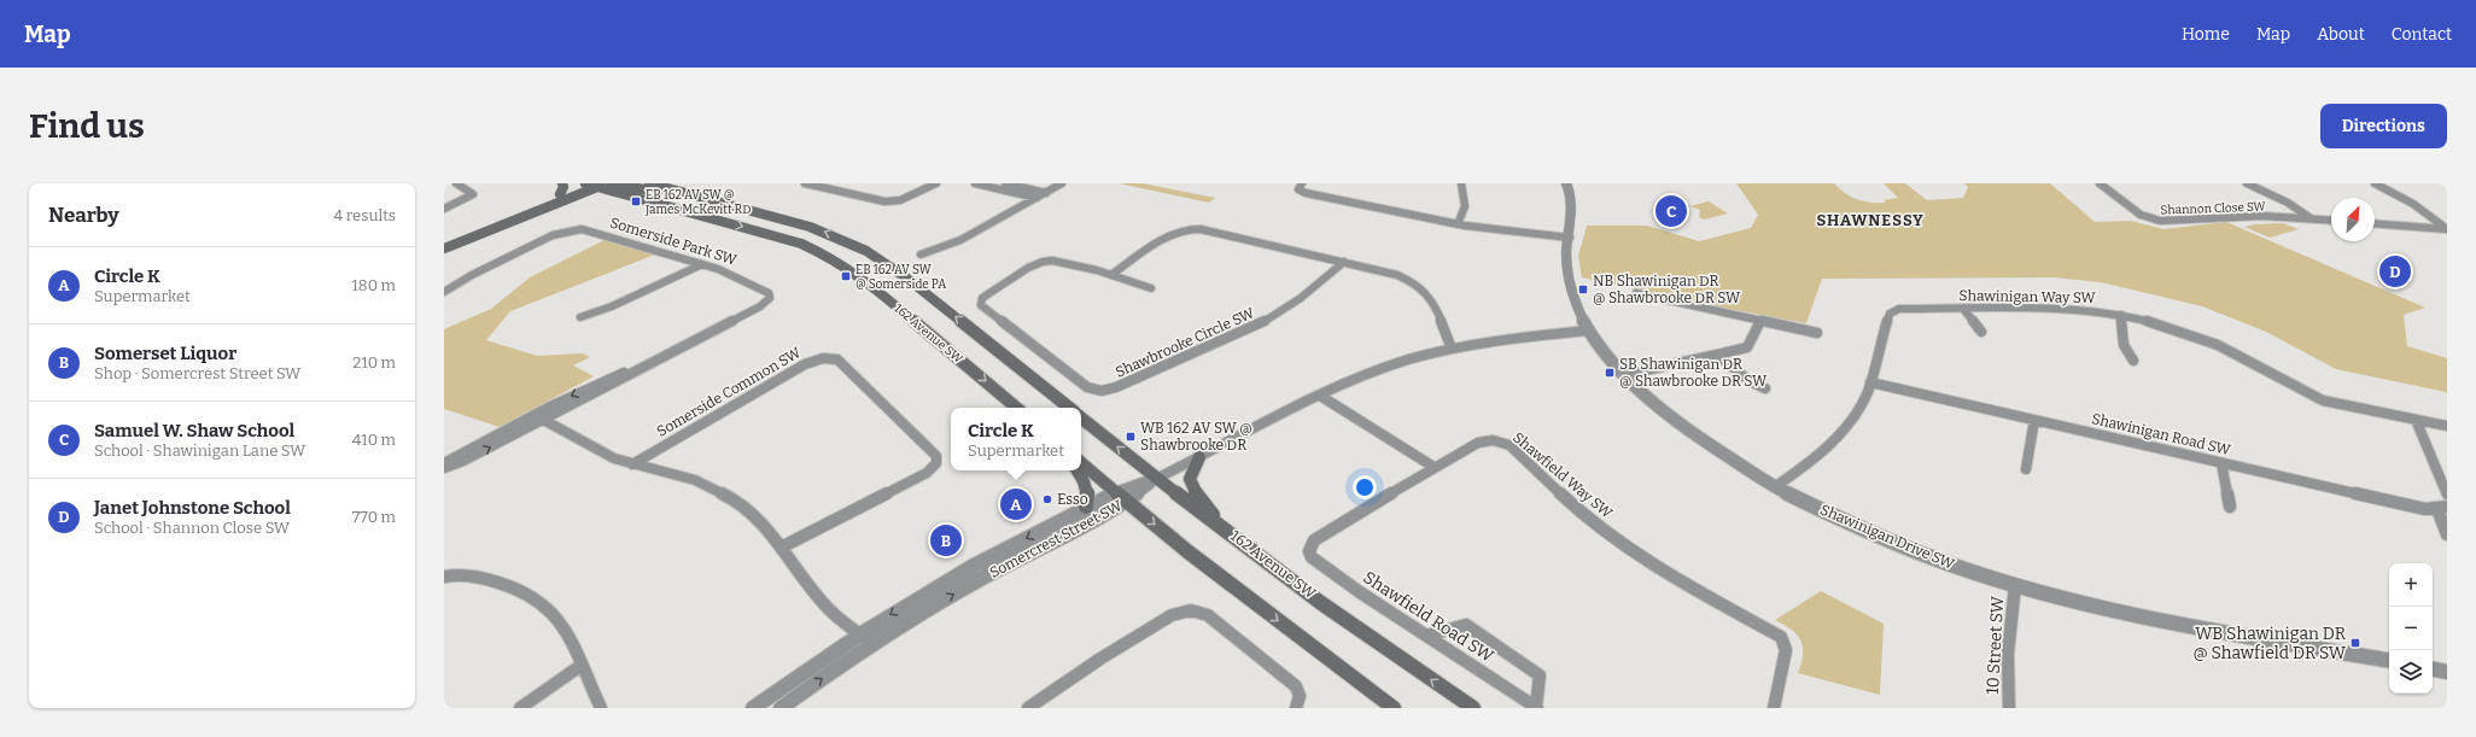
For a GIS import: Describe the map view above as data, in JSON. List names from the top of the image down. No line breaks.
{"streets":{"main road":["162 Avenue SW"],"street":["Shannon Close SW","Somerside Park SW","Shawinigan Way SW","Shawbrooke Circle SW","Somerside Common SW","Shawinigan Road SW","Shawfield Way SW","Shawinigan Drive SW","Somercrest Street SW","Shawfield Road SW","10 Street SW"]},"crossings":[["Shawinigan Way SW","Shawinigan Road SW"],["Shawinigan Way SW","Shawinigan Drive SW"],["162 Avenue SW","Somercrest Street SW"],["Shawfield Way SW","Shawfield Road SW"],["Shawinigan Drive SW","10 Street SW"]],"districts":["SHAWNESSY"],"places":{"transit":["EB 162 AV SW @ James McKevitt RD","EB 162 AV SW @ Somerside PA","NB Shawinigan DR @ Shawbrooke DR SW","SB Shawinigan DR @ Shawbrooke DR SW","WB 162 AV SW @ Shawbrooke DR","WB Shawinigan DR @ Shawfield DR SW"],"other":["Esso"]},"north":"top right","page":{"header":"Map","nav":["Home","Map","About","Contact"],"buttons":"Directions","title":"Find us","heading":["Nearby","4 results"],"pins":["C","D","A","B"],"list":[{"mark":"A","name":"Circle K","note":"Supermarket","value":"180 m"},{"mark":"B","name":"Somerset Liquor","note":"Shop · Somercrest Street SW","value":"210 m"},{"mark":"C","name":"Samuel W. Shaw School","note":"School · Shawinigan Lane SW","value":"410 m"},{"mark":"D","name":"Janet Johnstone School","note":"School · Shannon Close SW","value":"770 m"}],"popup":["Circle K","Supermarket"],"map_buttons":["+","−"]}}
